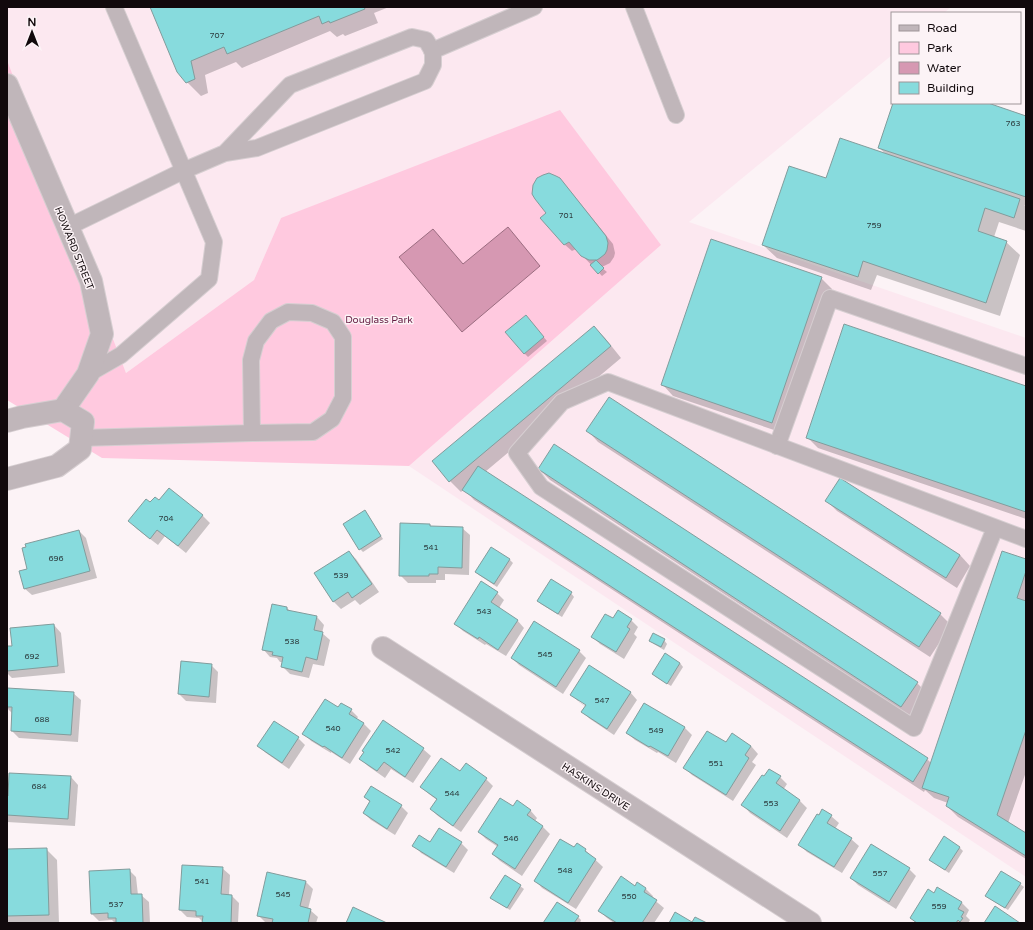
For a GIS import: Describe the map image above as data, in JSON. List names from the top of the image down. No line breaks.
{"streets":{"street":["HOWARD STREET","HASKINS DRIVE"]},"parks":["Douglass Park"],"house_numbers":["707","763","701","759","704","541","696","539","543","538","545","692","547","688","540","549","542","551","684","544","553","546","548","557","541","545","550","537","559"],"legend":["Road","Park","Water","Building"],"north":"top"}
